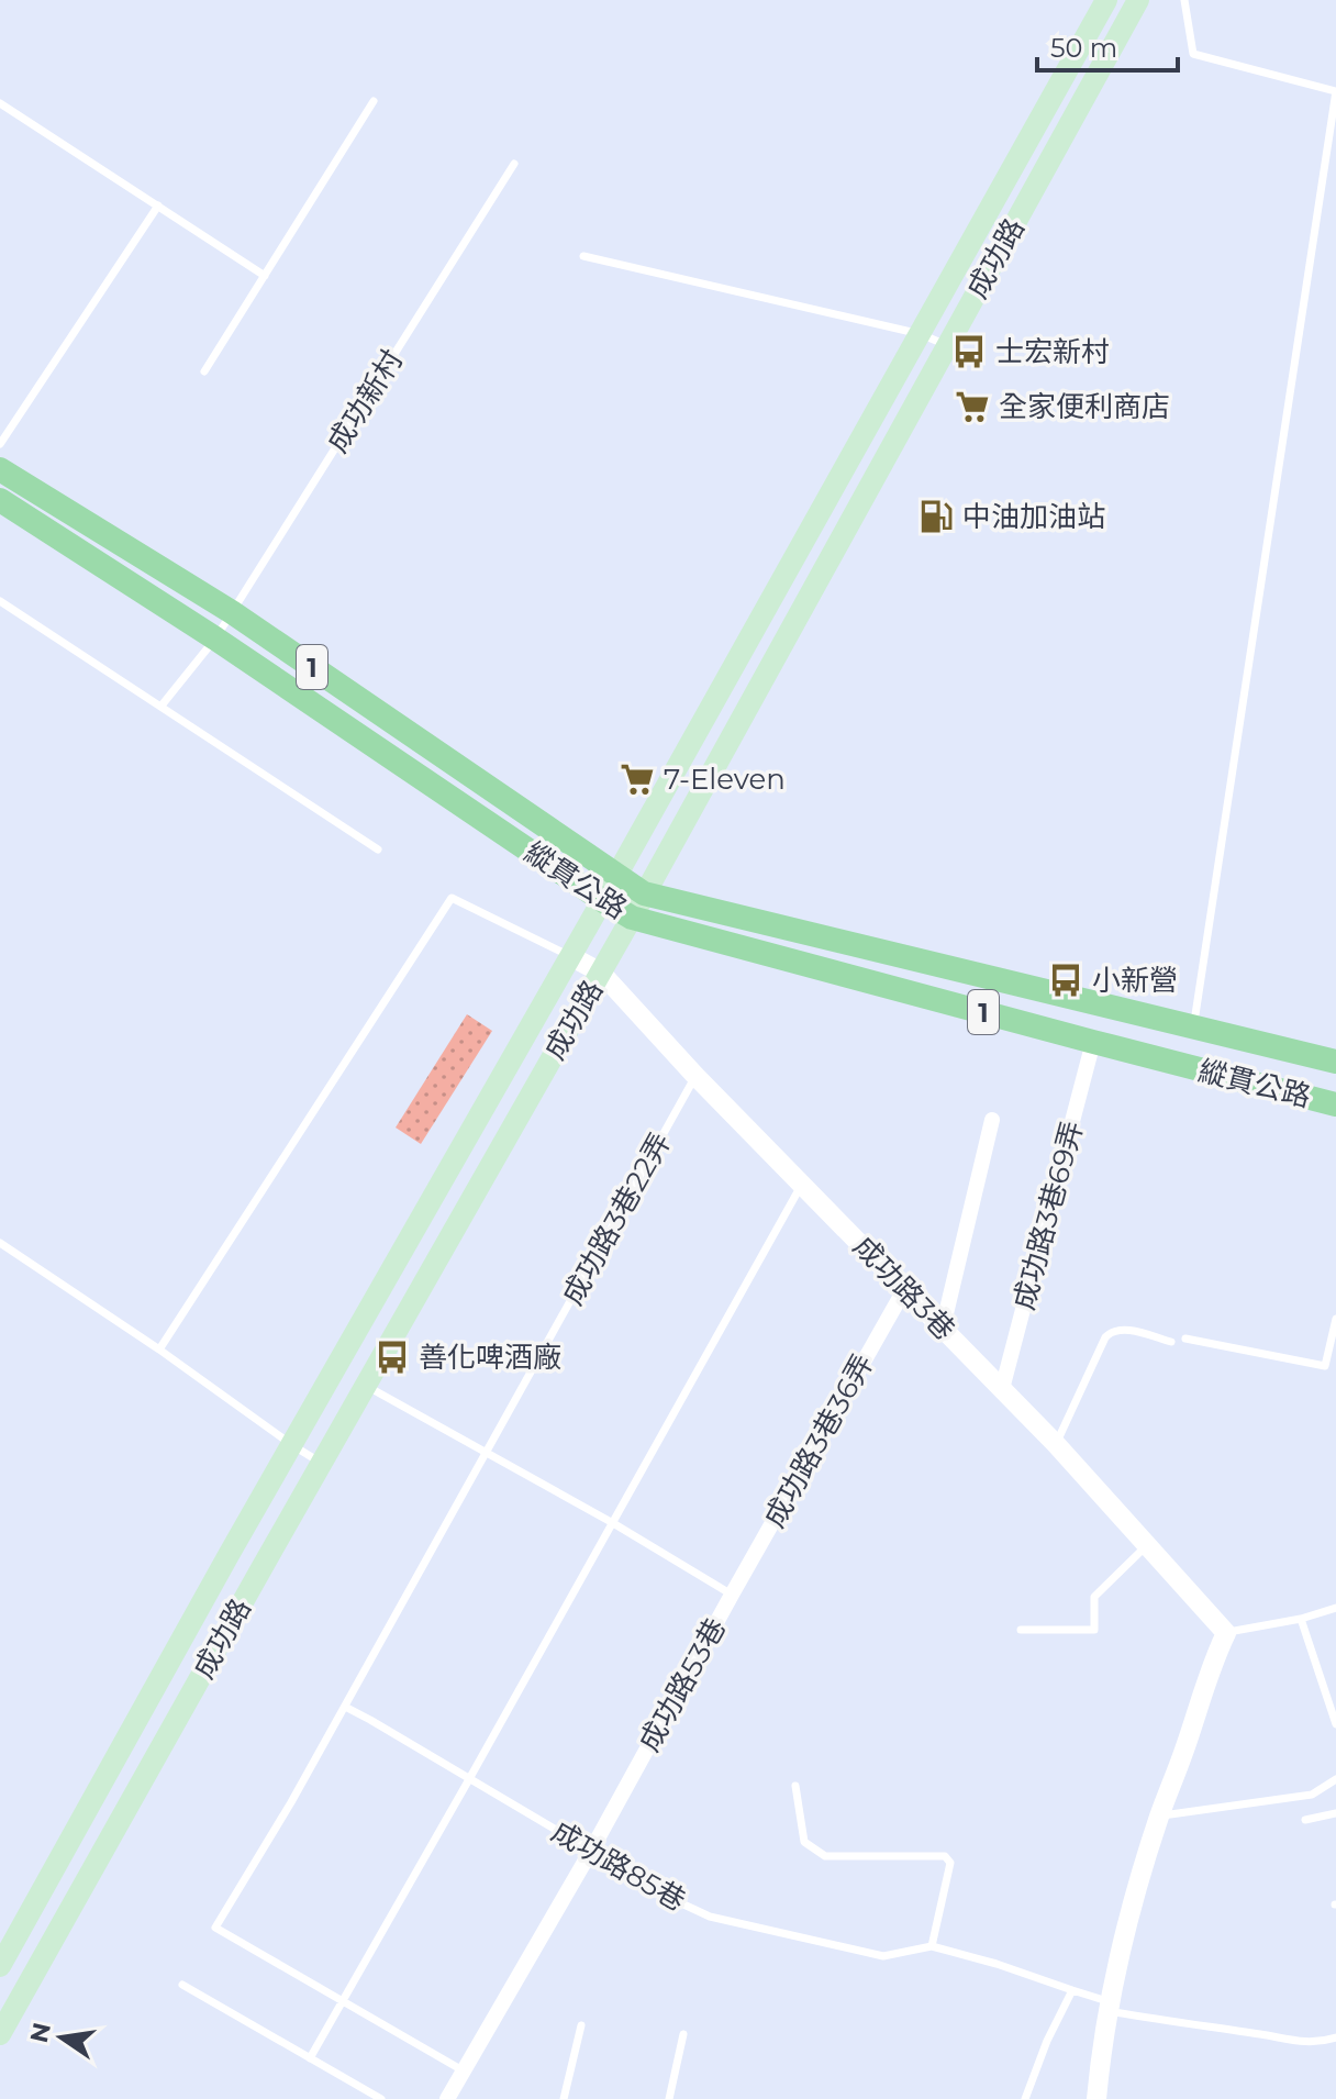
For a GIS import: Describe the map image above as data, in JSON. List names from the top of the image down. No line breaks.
{"streets":{"main road":["成功路","1","縱貫公路"],"street":["成功路3巷69弄","成功路3巷","成功路3巷36弄","成功路53巷"],"lane":["成功新村","成功路3巷22弄","成功路85巷"]},"crossings":[["成功路","縱貫公路"],["成功路","成功路3巷"],["成功路","成功路53巷"],["成功新村","縱貫公路"],["縱貫公路","成功路3巷69弄"],["成功路3巷69弄","成功路3巷"],["成功路3巷22弄","成功路3巷"],["成功路3巷22弄","成功路53巷"],["成功路3巷","成功路3巷36弄"],["成功路3巷36弄","成功路53巷"],["成功路53巷","成功路85巷"]],"places":{"bus stop":["士宏新村","小新營","善化啤酒廠"],"supermarket":["全家便利商店","7-Eleven"],"fuel station":["中油加油站"]},"scale_bar":"50 m","north":"left"}
